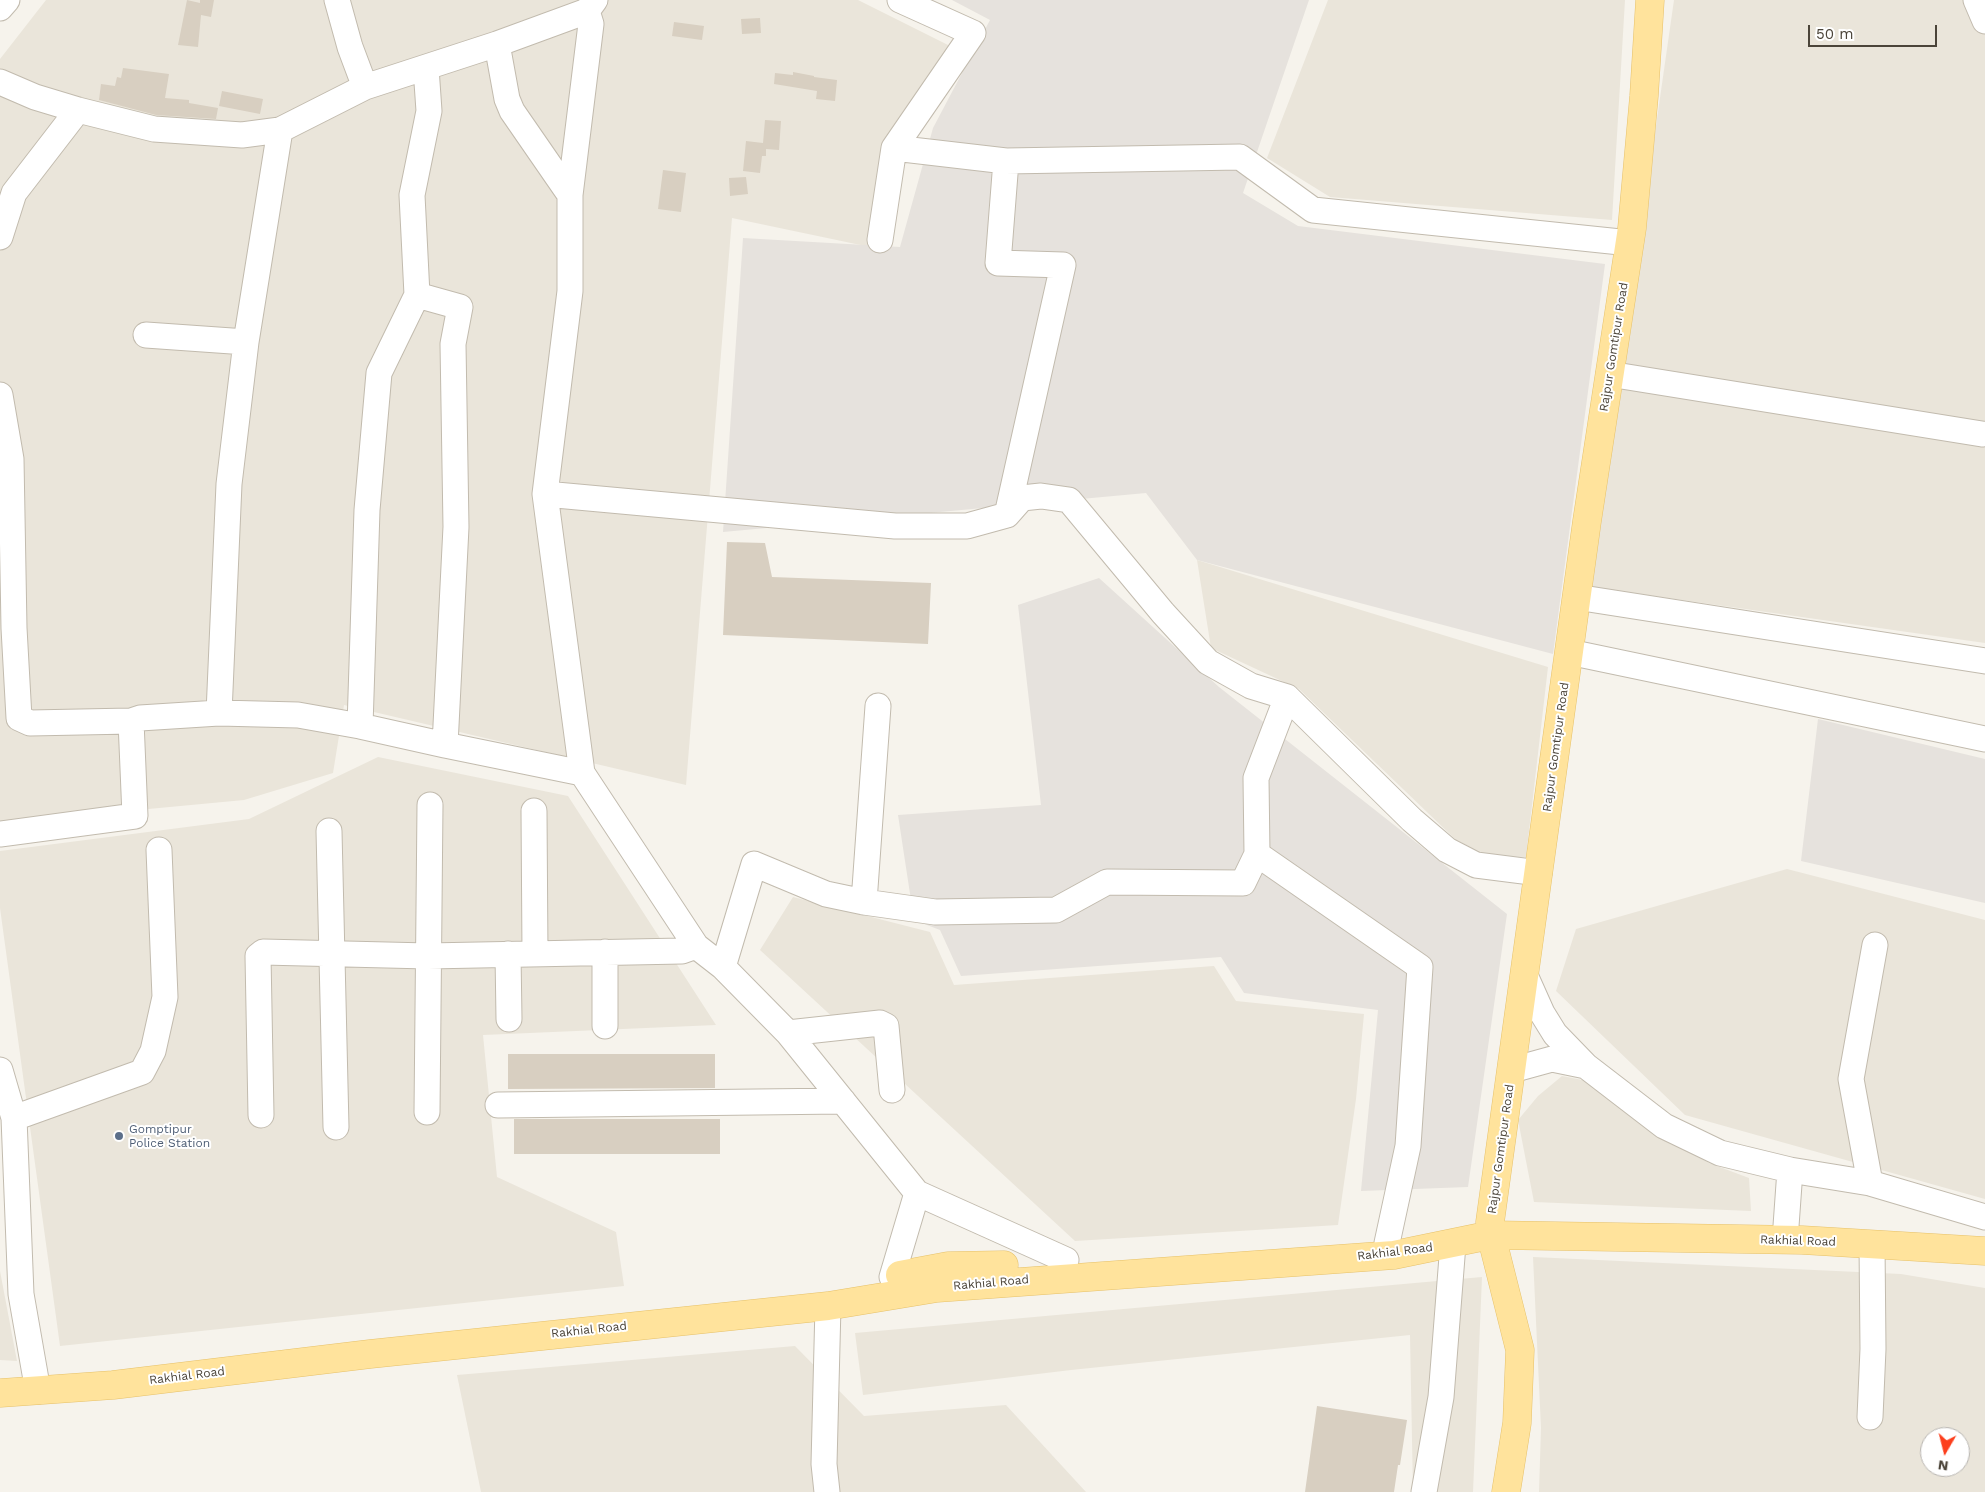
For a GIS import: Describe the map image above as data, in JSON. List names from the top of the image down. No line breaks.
{"streets":{"main road":["Rajpur Gomtipur Road","Rakhial Road"]},"crossings":[["Rajpur Gomtipur Road","Rakhial Road"]],"places":["Gomptipur Police Station"],"scale_bar":"50 m","north":"bottom"}
